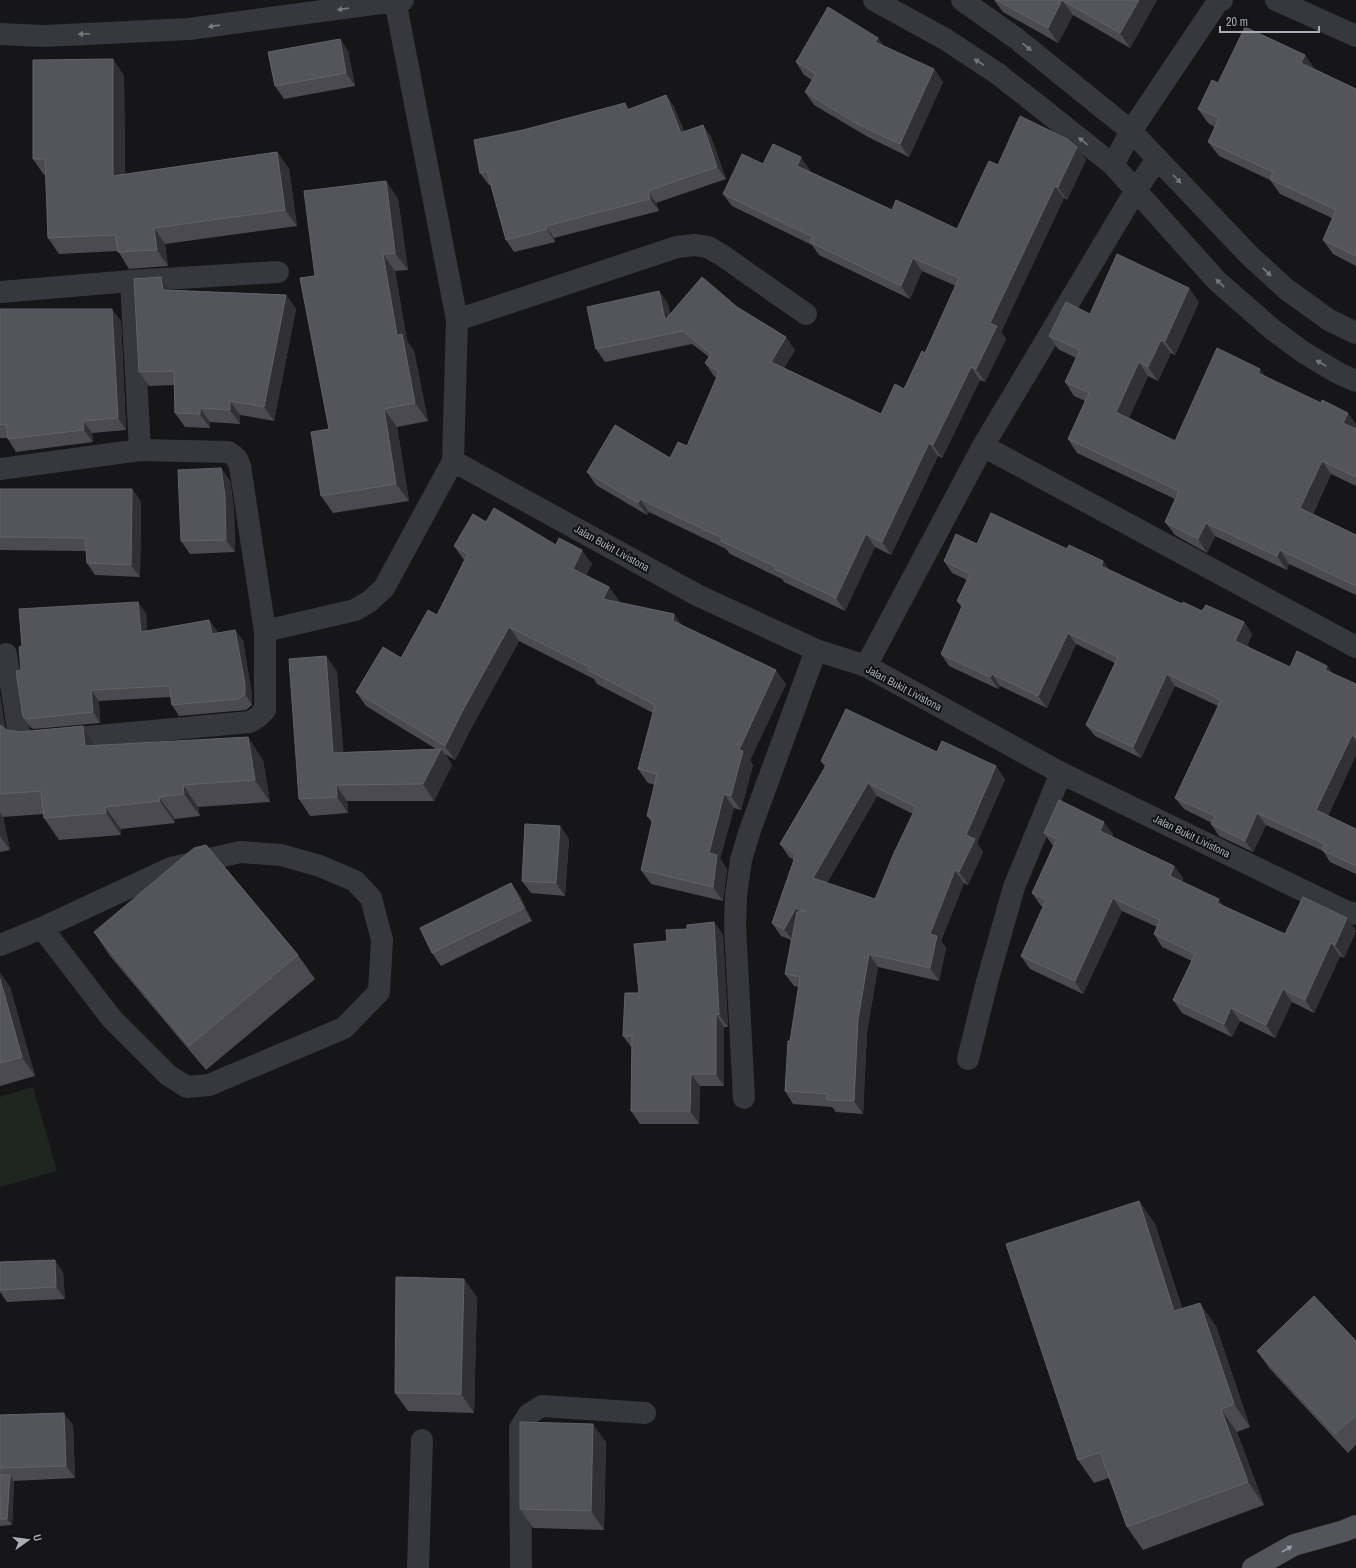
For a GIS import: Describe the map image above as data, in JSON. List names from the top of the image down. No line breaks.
{"streets":{"street":["Jalan Bukit Livistona"]},"scale_bar":"20 m","north":"right"}
